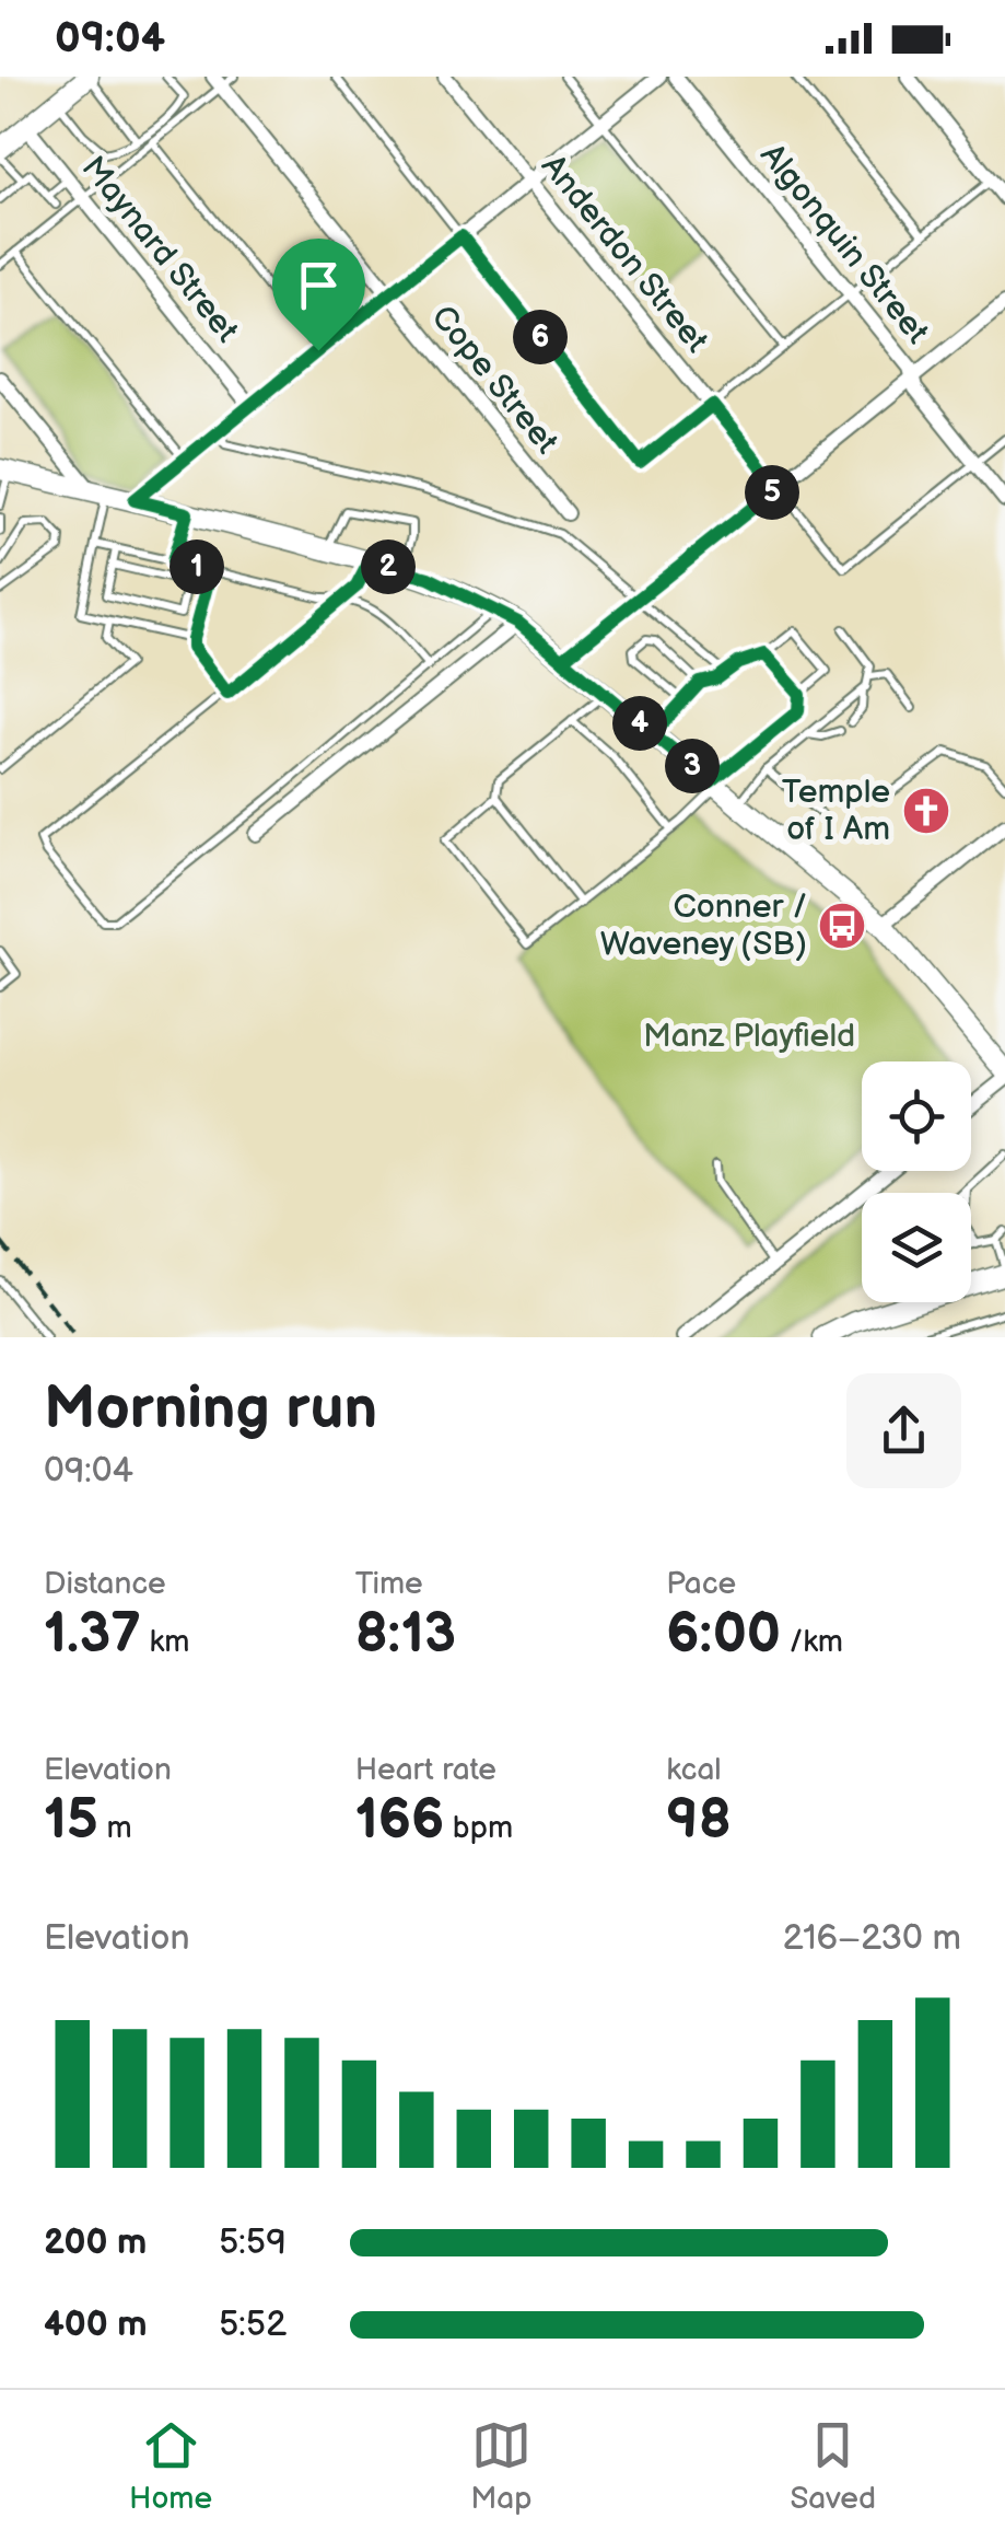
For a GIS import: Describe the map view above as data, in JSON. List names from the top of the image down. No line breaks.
{"streets":{"street":["Algonquin Street","Maynard Street","Anderdon Street","Cope Street"]},"crossings":[["Algonquin Street","Anderdon Street"]],"parks":["Manz Playfield"],"places":{"church":["Temple of I Am"],"bus stop":["Conner / Waveney (SB)"]},"page":{"status":"09:04","pins":["6","5","1","2","4","3"],"heading":["Morning run","09:04"],"stats":[["Distance","1.37 km"],["Time","8:13"],["Pace","6:00 /km"],["Elevation","15 m"],["Heart rate","166 bpm"],["kcal","98"]],"chart":["Elevation","216–230 m"],"list":[{"name":"200 m","note":"5:59"},{"name":"400 m","note":"5:52"}],"tabs":["Home","Map","Saved"]}}
